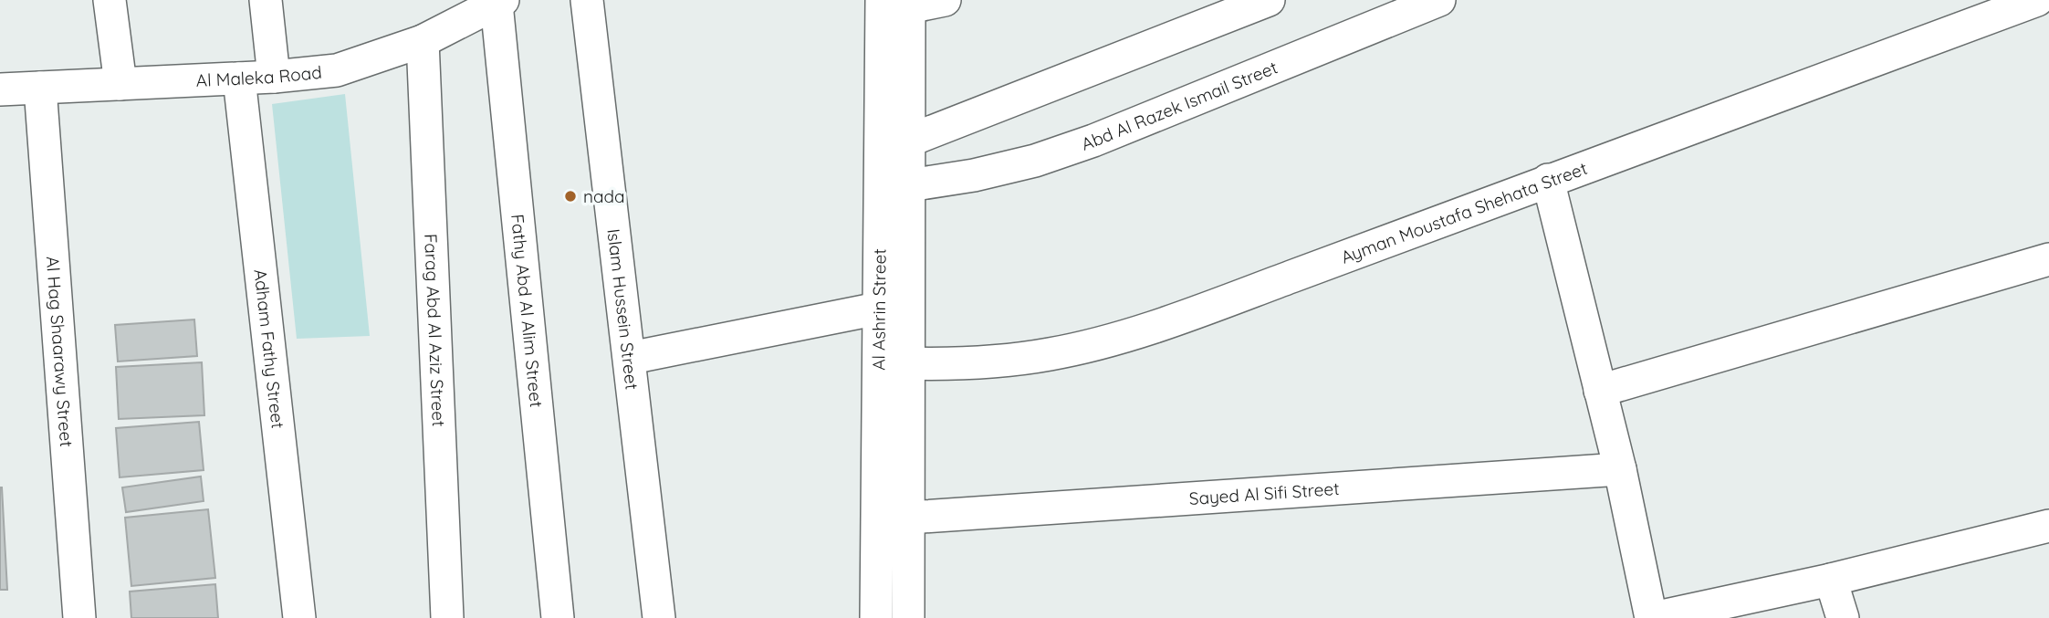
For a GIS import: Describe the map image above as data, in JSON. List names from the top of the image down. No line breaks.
{"streets":{"street":["Al Maleka Road","Abd Al Razek Ismail Street","Ayman Moustafa Shehata Street","Islam Hussein Street","Al Ashrin Street","Fathy Abd Al Alim Street","Farag Abd Al Aziz Street","Adham Fathy Street","Al Hag Shaarawy Street","Sayed Al Sifi Street"]},"crossings":[["Al Maleka Road","Fathy Abd Al Alim Street"],["Al Maleka Road","Farag Abd Al Aziz Street"],["Al Maleka Road","Adham Fathy Street"],["Al Maleka Road","Al Hag Shaarawy Street"],["Abd Al Razek Ismail Street","Al Ashrin Street"],["Ayman Moustafa Shehata Street","Al Ashrin Street"],["Al Ashrin Street","Sayed Al Sifi Street"]],"places":["nada"]}
